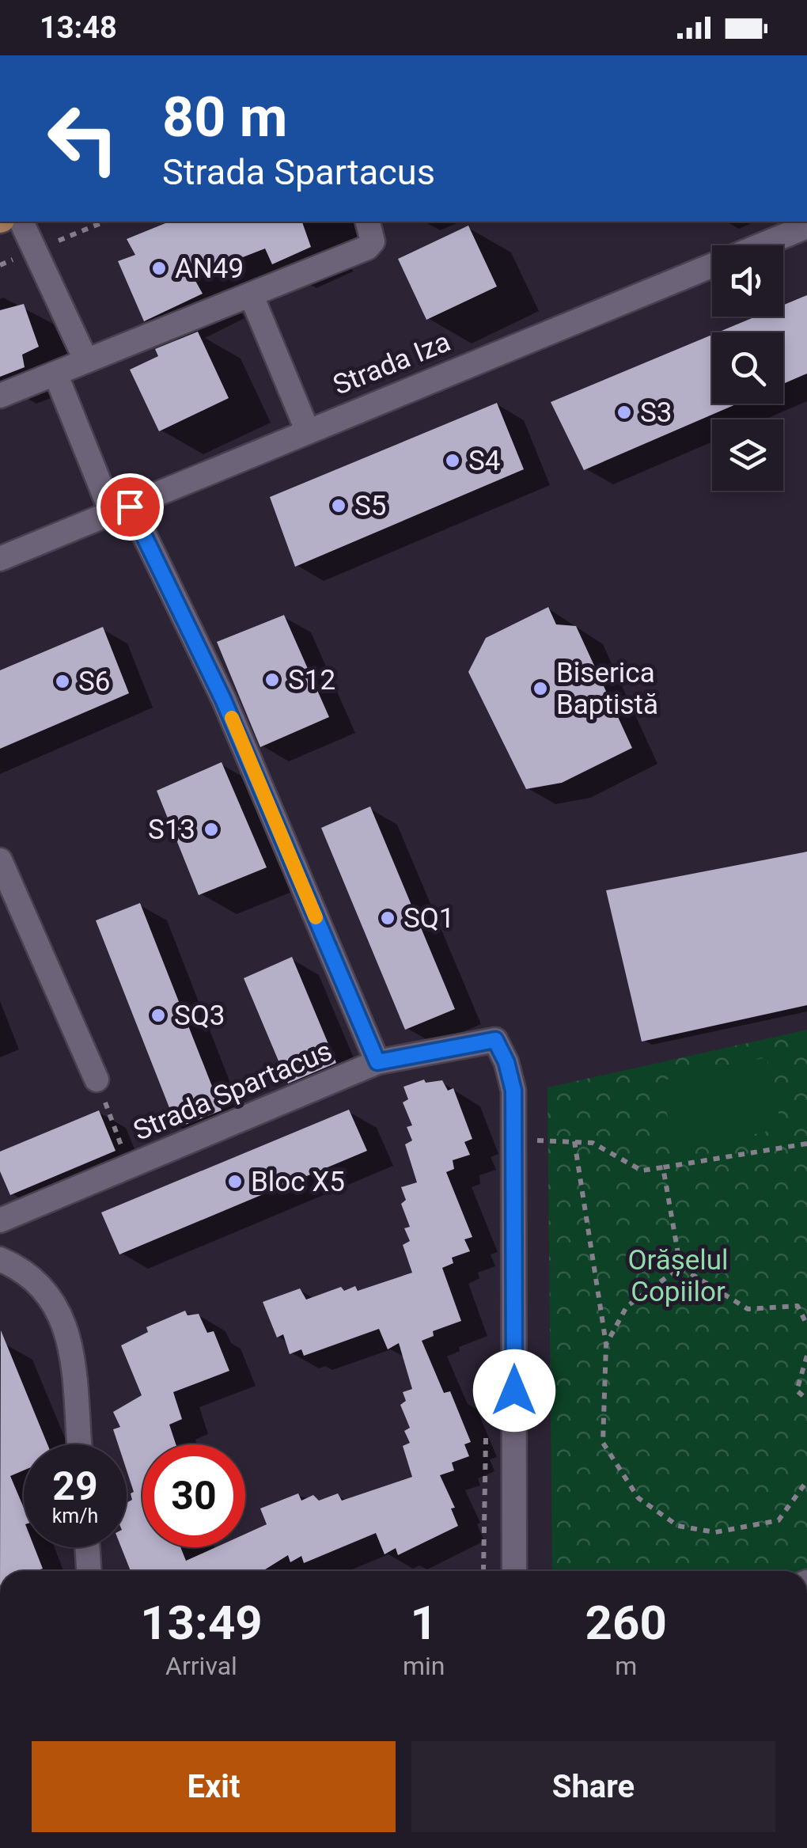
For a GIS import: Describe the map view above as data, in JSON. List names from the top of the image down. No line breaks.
{"streets":{"street":["Strada Iza","Strada Spartacus"]},"parks":["Orășelul Copiilor"],"places":["AN49","S3","S4","S5","S12","S6","Biserica Baptistă","S13","SQ1","SQ3","Bloc X5"],"page":{"status":"13:48","turn":["80 m","Strada Spartacus"],"speed":"29 km/h","limit":"30","eta":["13:49","Arrival","1","min","260","m"],"buttons":["Exit","Share"]}}
